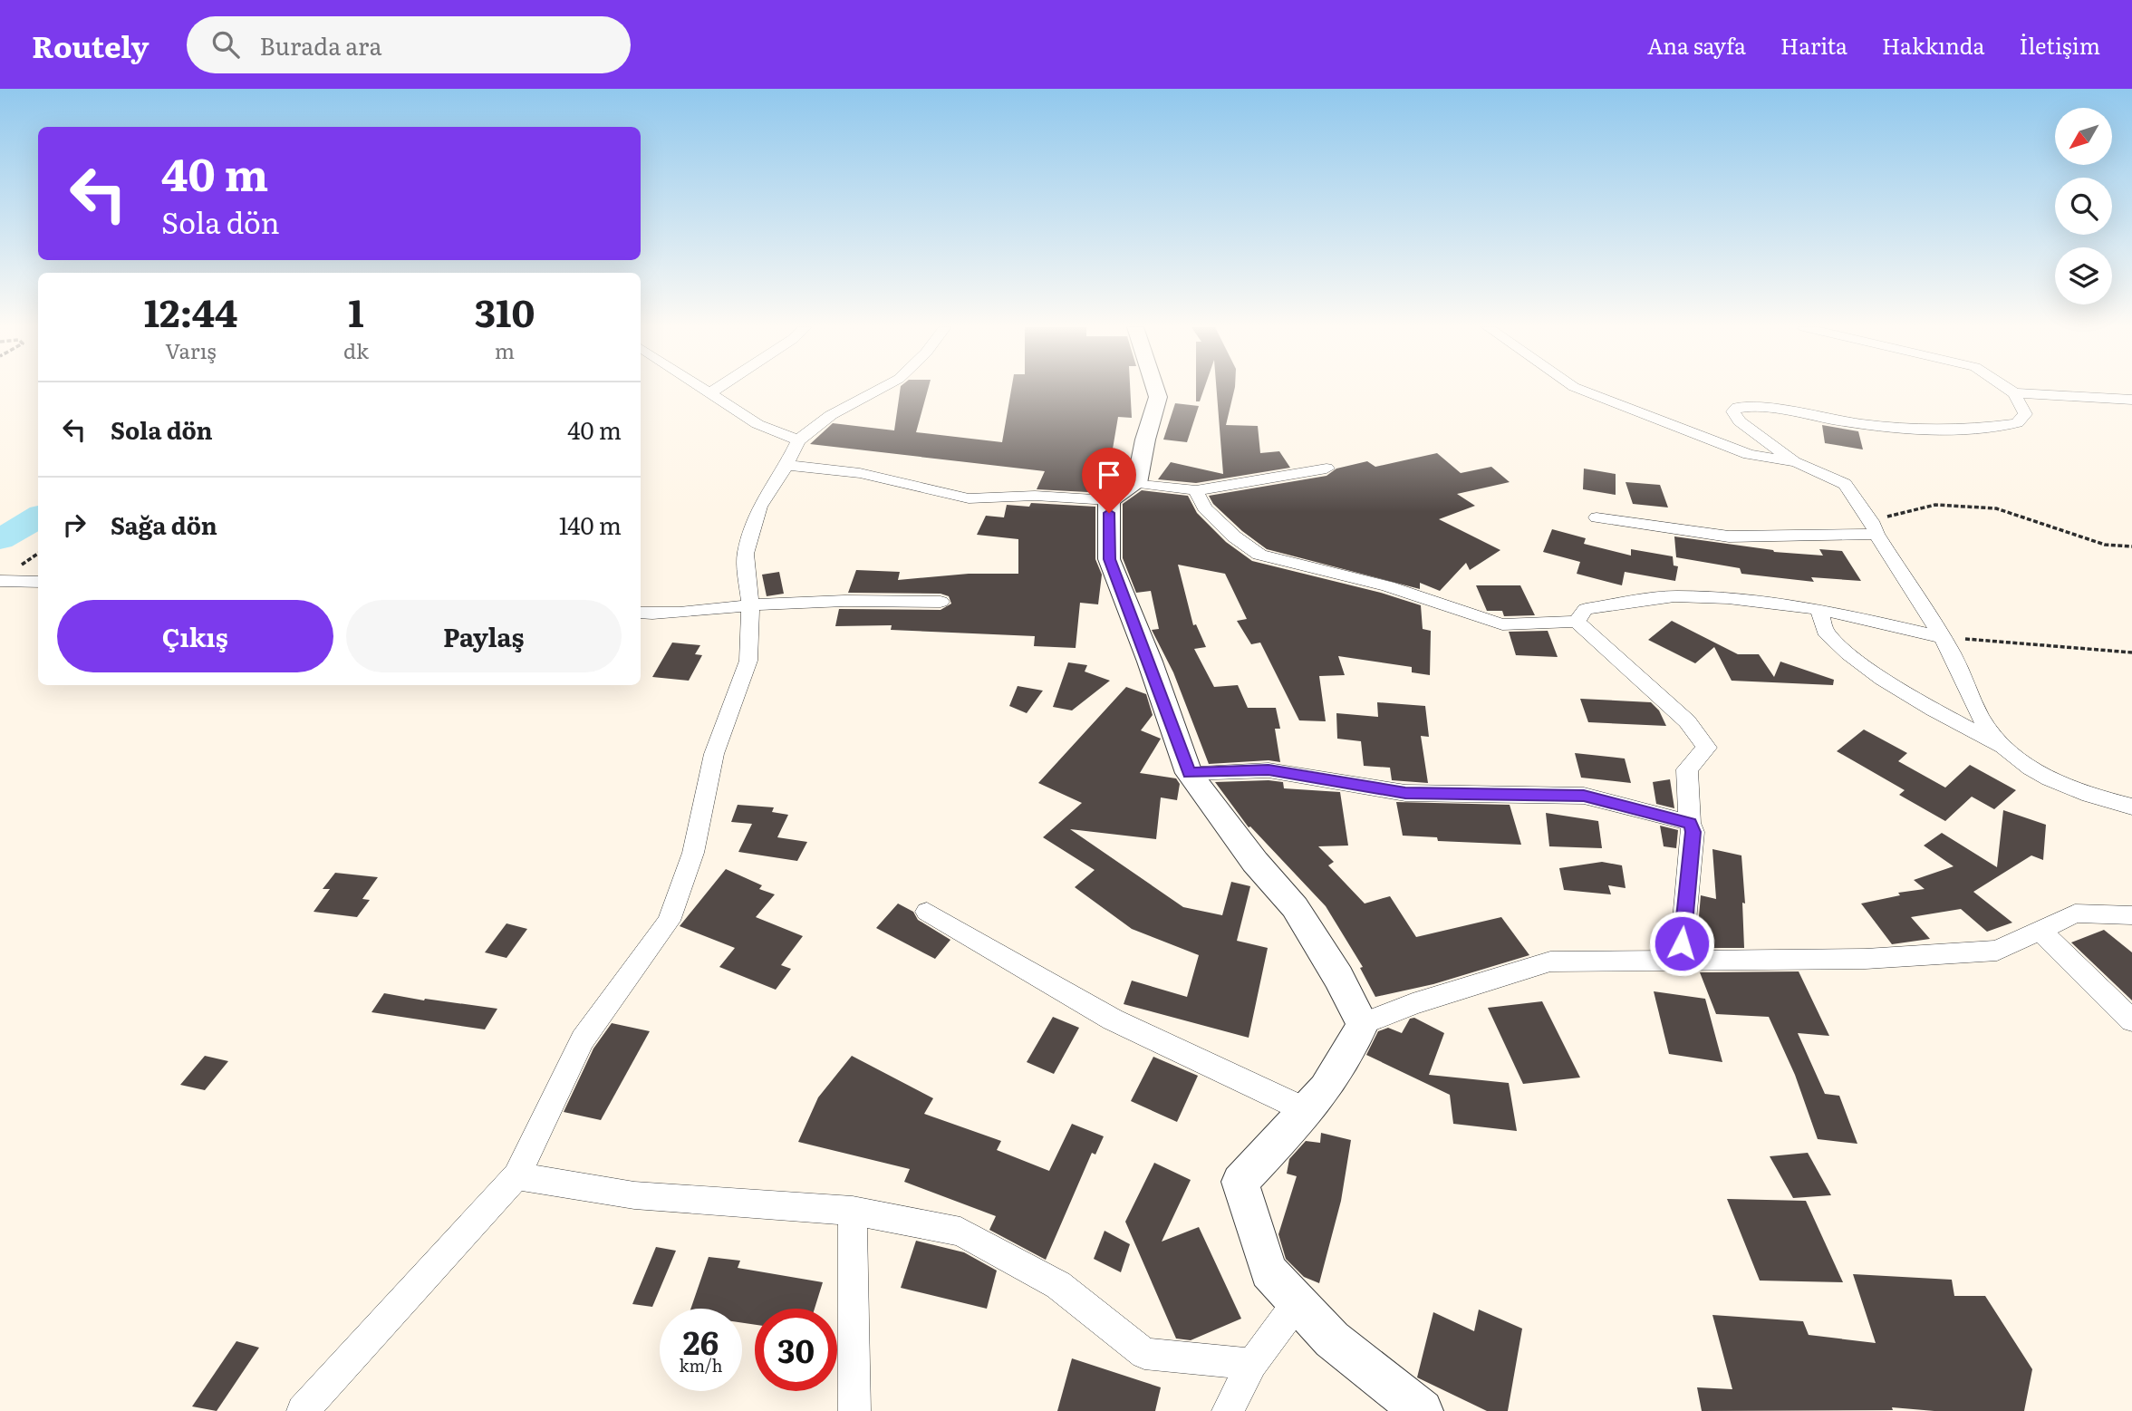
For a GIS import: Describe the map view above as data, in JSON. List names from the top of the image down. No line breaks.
{"north":"bottom left","page":{"header":"Routely","search":"Burada ara","nav":["Ana sayfa","Harita","Hakkında","İletişim"],"turn":["40 m","Sola dön"],"eta":["12:44","Varış","1","dk","310","m"],"list":[{"name":"Sola dön","value":"40 m"},{"name":"Sağa dön","value":"140 m"}],"buttons":["Çıkış","Paylaş"],"speed":"26 km/h","limit":"30"}}
